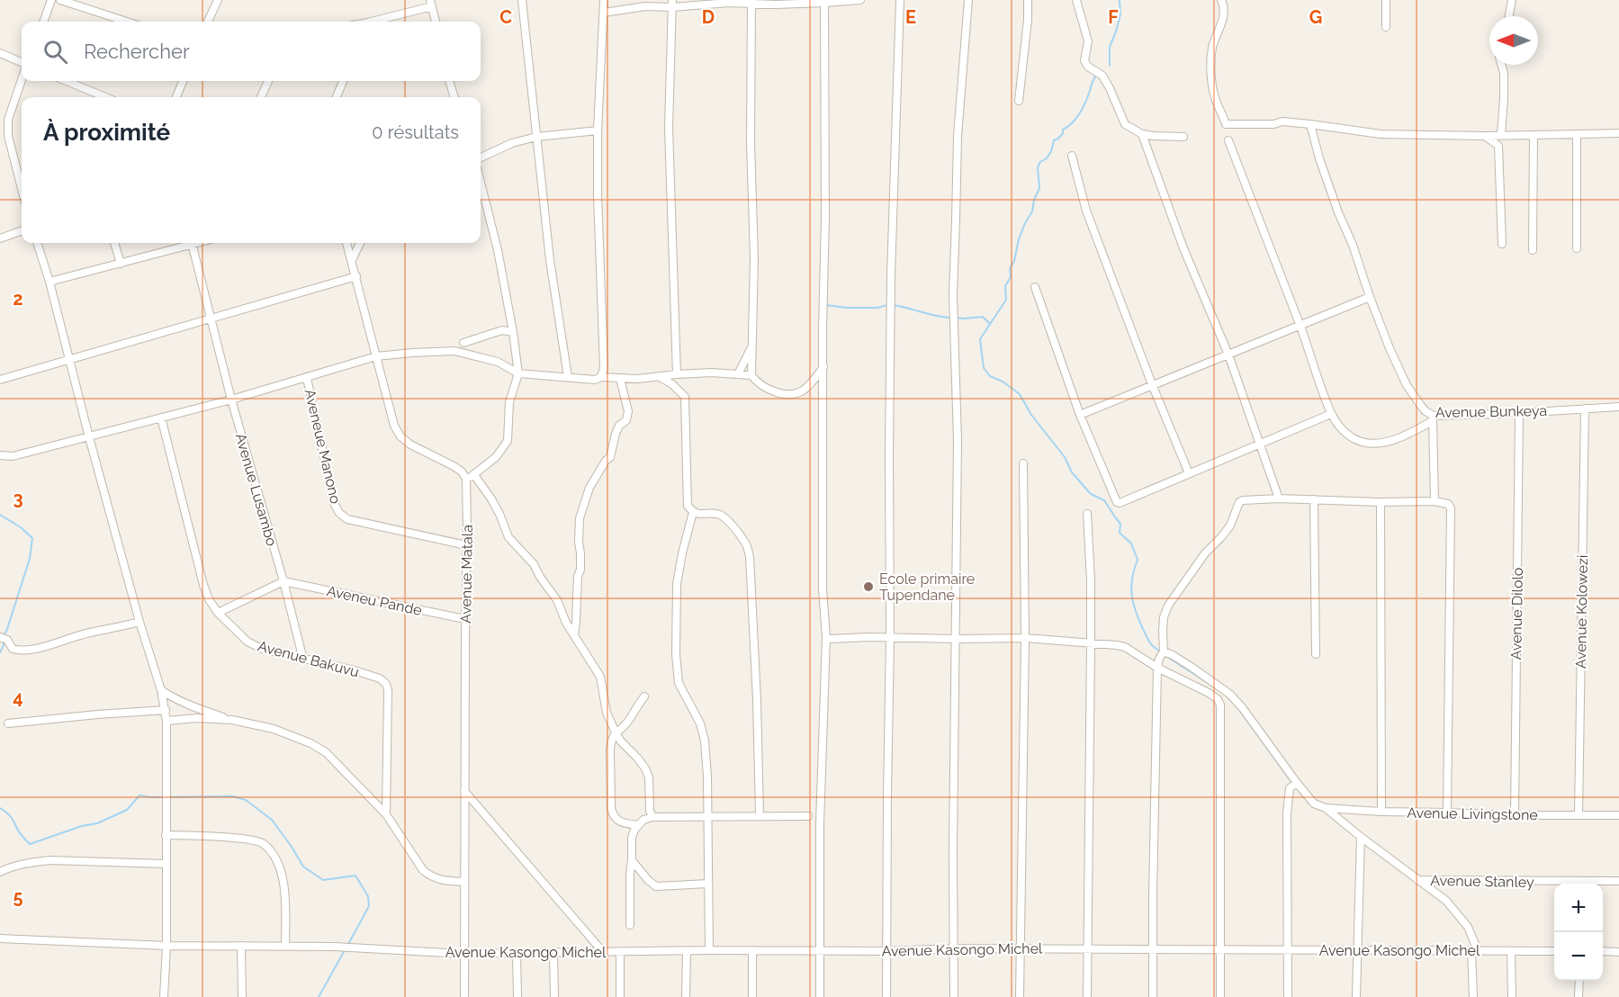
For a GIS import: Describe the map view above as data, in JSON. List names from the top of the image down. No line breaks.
{"streets":{"street":["Avenue Bunkeya","Aveneue Manono","Avenue Lusambo","Avenue Matala","Aveneu Pande","Avenue Kolowezi","Avenue Dilolo","Avenue Bakuvu","Avenue Livingstone","Avenue Stanley","Avenue Kasongo Michel"]},"crossings":[["Avenue Bunkeya","Avenue Kolowezi"],["Avenue Bunkeya","Avenue Dilolo"],["Aveneue Manono","Avenue Matala"],["Avenue Lusambo","Aveneu Pande"],["Avenue Lusambo","Avenue Bakuvu"],["Avenue Matala","Aveneu Pande"],["Avenue Matala","Avenue Kasongo Michel"],["Avenue Kolowezi","Avenue Livingstone"],["Avenue Dilolo","Avenue Livingstone"]],"places":["Ecole primaire Tupendane"],"north":"left","page":{"search":"Rechercher","heading":["À proximité","0 résultats"],"map_buttons":["+","−"]},"grid":{"columns":["C","D","E","F","G"],"rows":["2","3","4","5"]}}
